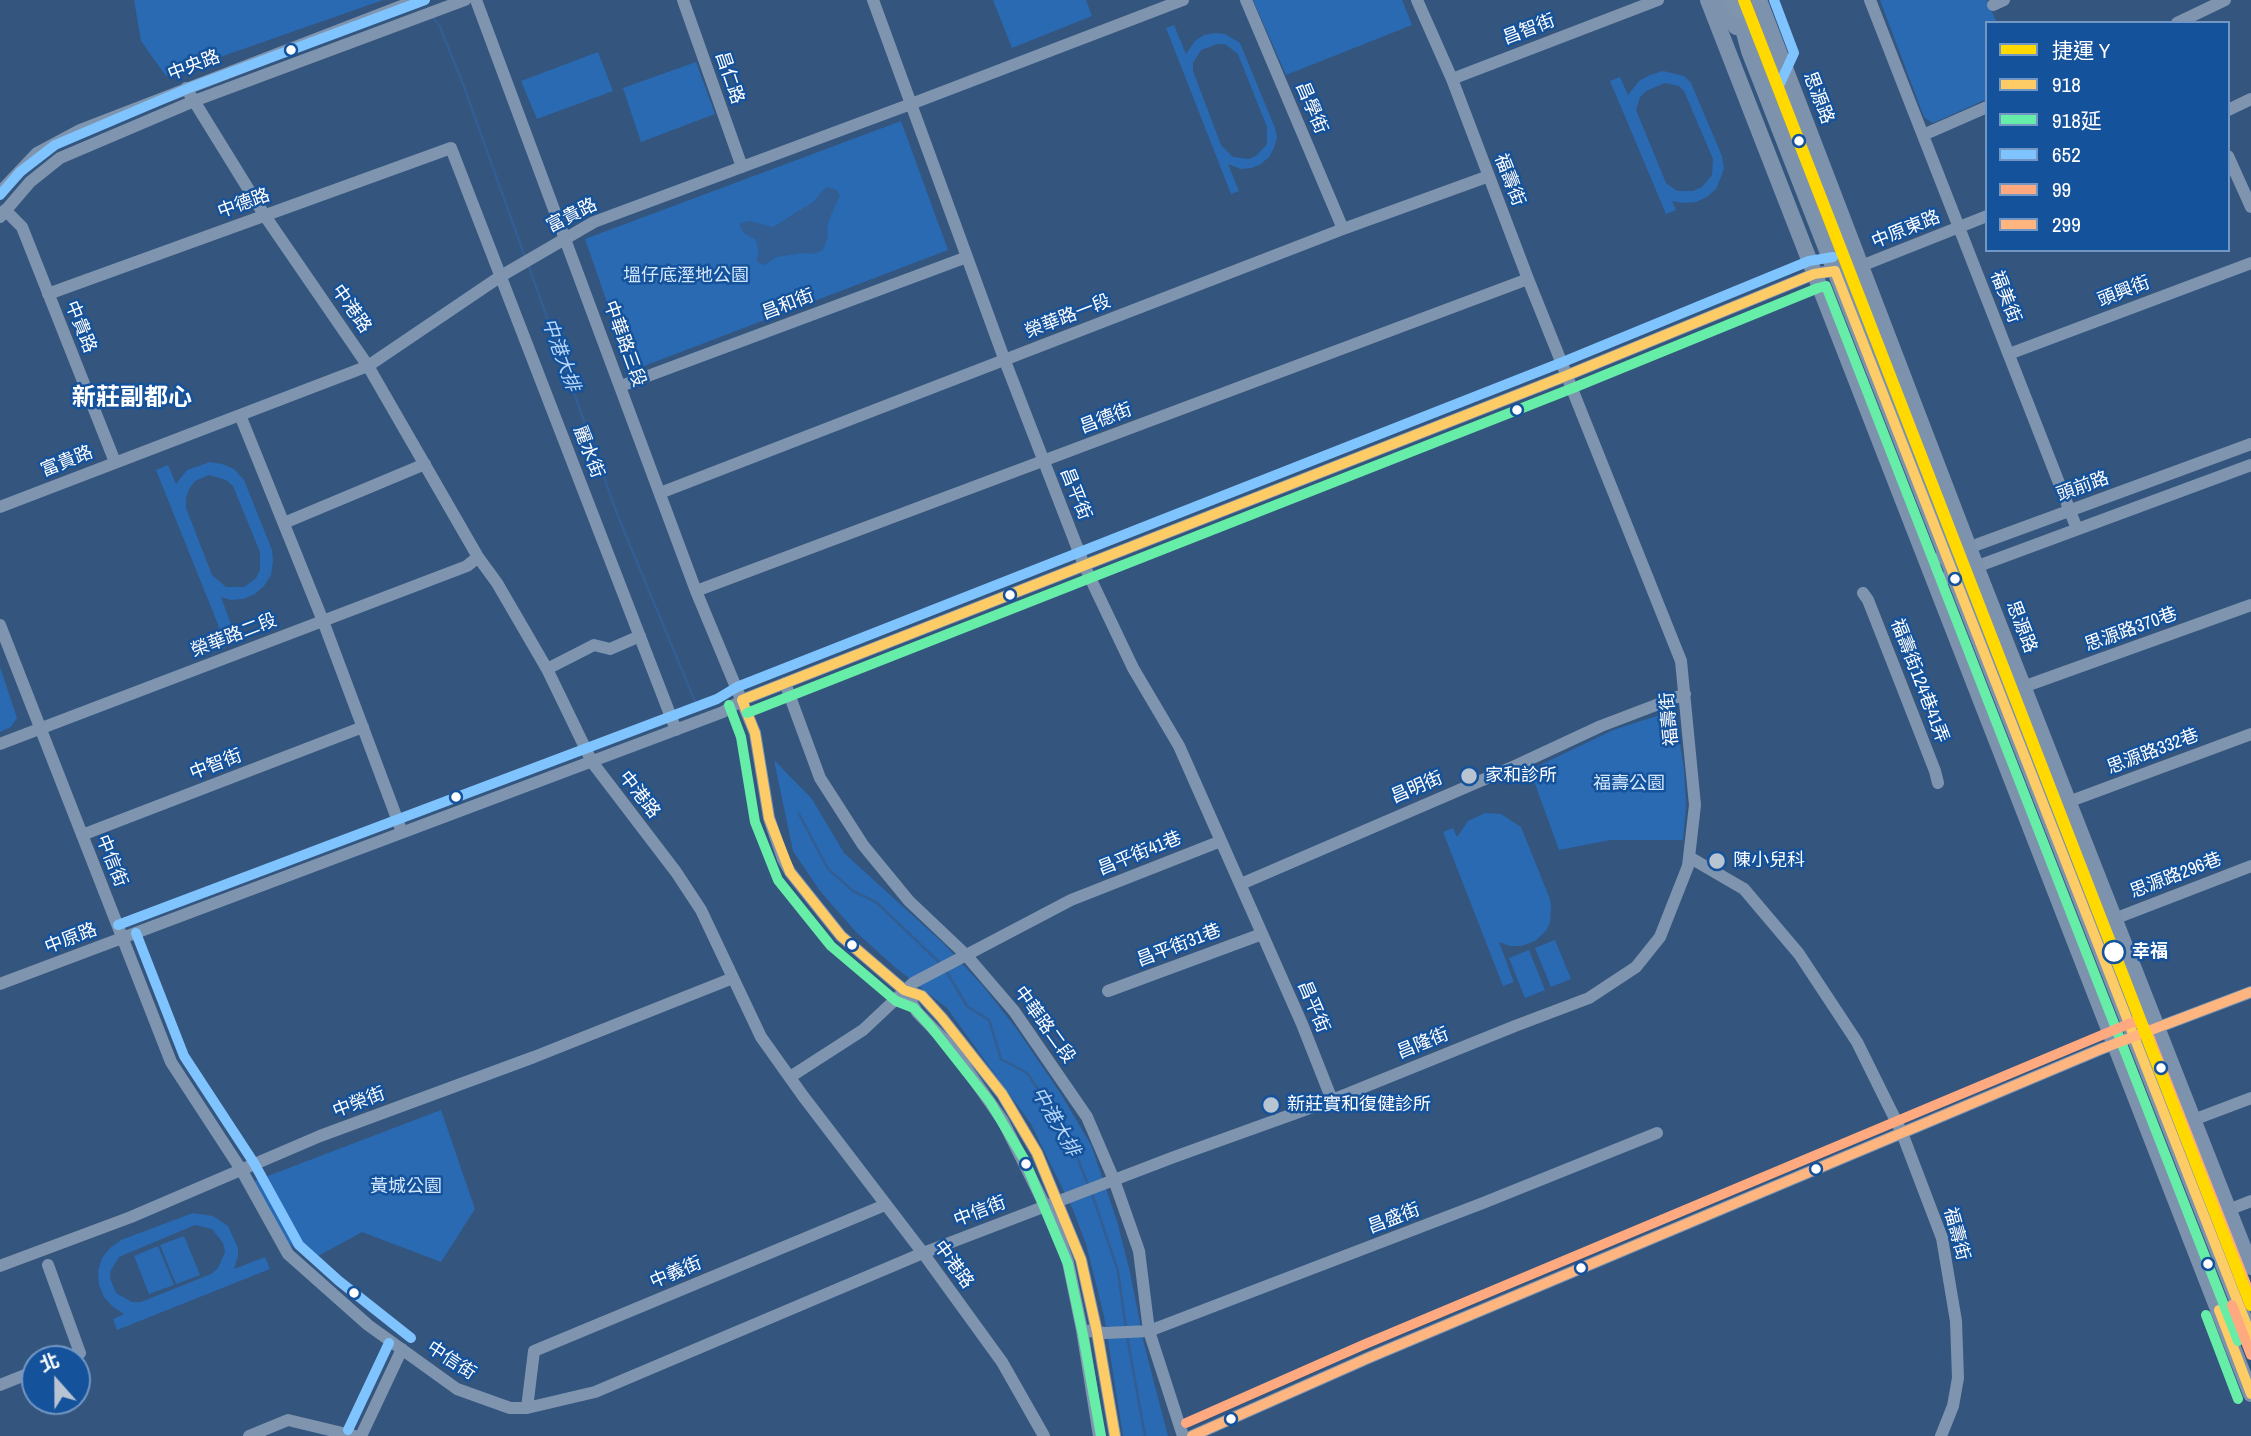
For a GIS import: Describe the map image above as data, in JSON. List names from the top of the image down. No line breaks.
{"streets":{"main road":["思源路"],"street":["昌智街","中央路","昌仁路","昌學街","福壽街","中德路","富貴路","中原東路","頭興街","福美街","昌和街","中港路","榮華路一段","中貴路","中華路三段","昌德街","麗水街","頭前路","昌平街","思源路370巷","榮華路二段","福壽街124巷41弄","思源路332巷","中智街","昌明街","昌平街41巷","中信街","思源路296巷","中原路","昌平街31巷","中華路二段","昌隆街","中榮街","昌盛街","中義街"]},"crossings":[["昌智街","福壽街"],["中央路","中港路"],["中央路","中貴路"],["昌仁路","富貴路"],["思源路","中原東路"],["思源路","頭前路"],["思源路","思源路370巷"],["思源路","思源路332巷"],["思源路","思源路296巷"],["昌學街","榮華路一段"],["福壽街","榮華路一段"],["福壽街","昌德街"],["福壽街","昌明街"],["福壽街","中原路"],["福壽街","昌隆街"],["中德路","中港路"],["中德路","中貴路"],["中德路","麗水街"],["富貴路","中港路"],["富貴路","中貴路"],["富貴路","中華路三段"],["富貴路","麗水街"],["富貴路","昌平街"],["中原東路","福美街"],["中原東路","中原路"],["頭興街","福美街"],["福美街","頭前路"],["昌和街","中華路三段"],["昌和街","昌平街"],["中港路","榮華路二段"],["中港路","昌平街41巷"],["中港路","中信街"],["中港路","中原路"],["中港路","中榮街"],["中港路","中義街"],["榮華路一段","中華路三段"],["榮華路一段","昌平街"],["中華路三段","昌德街"],["中華路三段","中原路"],["昌德街","昌平街"],["麗水街","中原路"],["昌平街","昌明街"],["昌平街","昌平街41巷"],["昌平街","中原路"],["昌平街","昌平街31巷"],["昌平街","昌隆街"],["榮華路二段","中信街"],["中智街","中信街"],["昌平街41巷","中華路二段"],["中信街","中原路"],["中信街","中華路二段"],["中信街","昌隆街"],["中信街","中榮街"],["中信街","中義街"],["中原路","中華路二段"],["中華路二段","昌隆街"],["中華路二段","昌盛街"]],"districts":["新莊副都心"],"water":["中港大排"],"parks":["塭仔底溼地公園","福壽公園","黃城公園"],"places":["家和診所","陳小兒科","幸福","新莊實和復健診所"],"lines":["metro line Y","transit line 652","transit line 918","transit line 918延","transit line 299","transit line 99"],"legend":["捷運 Y","918","918延","652","99","299"],"north":"top"}
